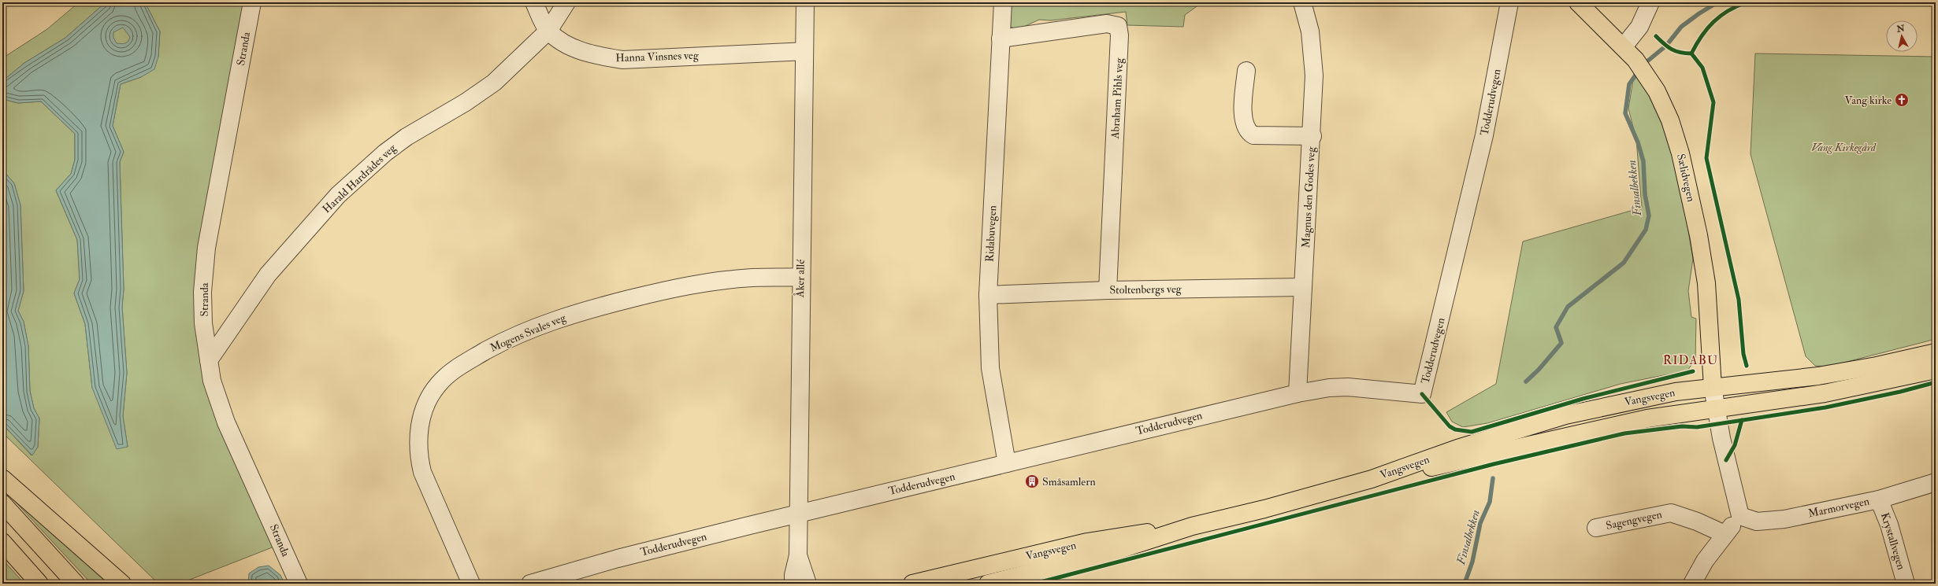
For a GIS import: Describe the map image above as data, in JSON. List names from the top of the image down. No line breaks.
{"streets":{"main road":["Sælidvegen","Vangsvegen"],"street":["Stranda","Hanna Vinsnes veg","Abraham Pihls veg","Todderudvegen","Harald Hardrådes veg","Magnus den Godes veg","Ridabuvegen","Åker allé","Stoltenbergs veg","Mogens Svales veg","Marmorvegen","Sagengvegen","Krystallvegen"]},"crossings":[["Stranda","Harald Hardrådes veg"],["Hanna Vinsnes veg","Harald Hardrådes veg"],["Hanna Vinsnes veg","Åker allé"],["Abraham Pihls veg","Ridabuvegen"],["Abraham Pihls veg","Stoltenbergs veg"],["Todderudvegen","Magnus den Godes veg"],["Todderudvegen","Ridabuvegen"],["Todderudvegen","Åker allé"],["Sælidvegen","Vangsvegen"],["Magnus den Godes veg","Stoltenbergs veg"],["Ridabuvegen","Stoltenbergs veg"],["Åker allé","Mogens Svales veg"],["Marmorvegen","Krystallvegen"]],"districts":["RIDABU"],"water":["Finsalbekken"],"parks":["Vang Kirkegård"],"places":{"church":["Vang kirke"],"building":["Småsamlern"]},"north":"top"}
